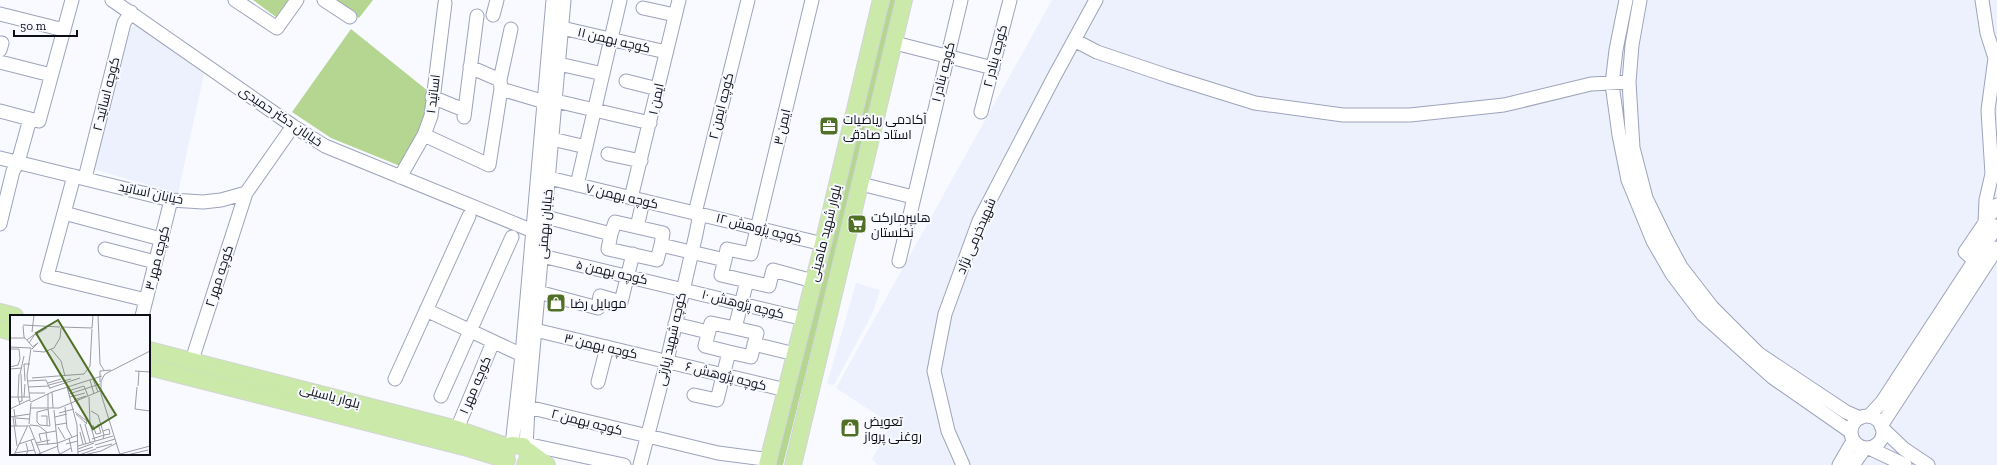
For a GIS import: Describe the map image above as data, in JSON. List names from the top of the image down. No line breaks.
{"streets":{"main road":["بلوار شهید ماهینی","بلوار یاسینی"],"street":["کوچه بهمن ۱۱","کوچه بنادر ۲","کوچه بنادر ۱","کوچه اساتید ۲","اساتید ۱","ایمن ۱","کوچه ایمن ۲","خیابان دکتر حمیدی","ایمن ۳","خیابان اساتید","کوچه بهمن ۷","خیابان بهمنی","کوچه پژوهش ۱۲","شهیدخرمی نژاد","کوچه مهر ۳","کوچه بهمن ۵","کوچه مهر ۲","کوچه پژوهش ۱۰","کوچه شهید زیارتی","کوچه بهمن ۳","کوچه پژوهش ۶","کوچه مهر ۱","کوچه بهمن ۲"]},"crossings":[["کوچه بهمن ۱۱","ایمن ۱"],["کوچه بهمن ۱۱","خیابان بهمنی"],["کوچه اساتید ۲","خیابان دکتر حمیدی"],["کوچه اساتید ۲","خیابان اساتید"],["کوچه اساتید ۲","کوچه مهر ۳"],["اساتید ۱","خیابان دکتر حمیدی"],["ایمن ۱","کوچه بهمن ۷"],["کوچه ایمن ۲","کوچه بهمن ۷"],["کوچه ایمن ۲","کوچه پژوهش ۱۲"],["کوچه ایمن ۲","کوچه شهید زیارتی"],["خیابان دکتر حمیدی","خیابان بهمنی"],["ایمن ۳","کوچه پژوهش ۱۲"],["خیابان اساتید","کوچه مهر ۳"],["خیابان اساتید","کوچه مهر ۲"],["کوچه بهمن ۷","خیابان بهمنی"],["کوچه بهمن ۷","کوچه پژوهش ۱۲"],["کوچه بهمن ۷","کوچه شهید زیارتی"],["خیابان بهمنی","کوچه بهمن ۵"],["خیابان بهمنی","کوچه بهمن ۳"],["خیابان بهمنی","بلوار یاسینی"],["خیابان بهمنی","کوچه بهمن ۲"],["کوچه پژوهش ۱۲","بلوار شهید ماهینی"],["کوچه پژوهش ۱۲","کوچه شهید زیارتی"],["بلوار شهید ماهینی","کوچه پژوهش ۱۰"],["بلوار شهید ماهینی","کوچه پژوهش ۶"],["بلوار شهید ماهینی","کوچه بهمن ۲"],["کوچه بهمن ۵","کوچه پژوهش ۱۰"],["کوچه بهمن ۵","کوچه شهید زیارتی"],["کوچه مهر ۲","بلوار یاسینی"],["کوچه پژوهش ۱۰","کوچه شهید زیارتی"],["کوچه شهید زیارتی","کوچه بهمن ۳"],["کوچه شهید زیارتی","کوچه پژوهش ۶"],["کوچه شهید زیارتی","کوچه بهمن ۲"],["کوچه بهمن ۳","کوچه پژوهش ۶"],["کوچه مهر ۱","بلوار یاسینی"]],"places":{"office":["آکادمی ریاضیات استاد صادقی"],"supermarket":["هایپرمارکت نخلستان"],"shop":["موبایل رضا","تعویض روغنی پرواز"]},"scale_bar":"50 m"}
